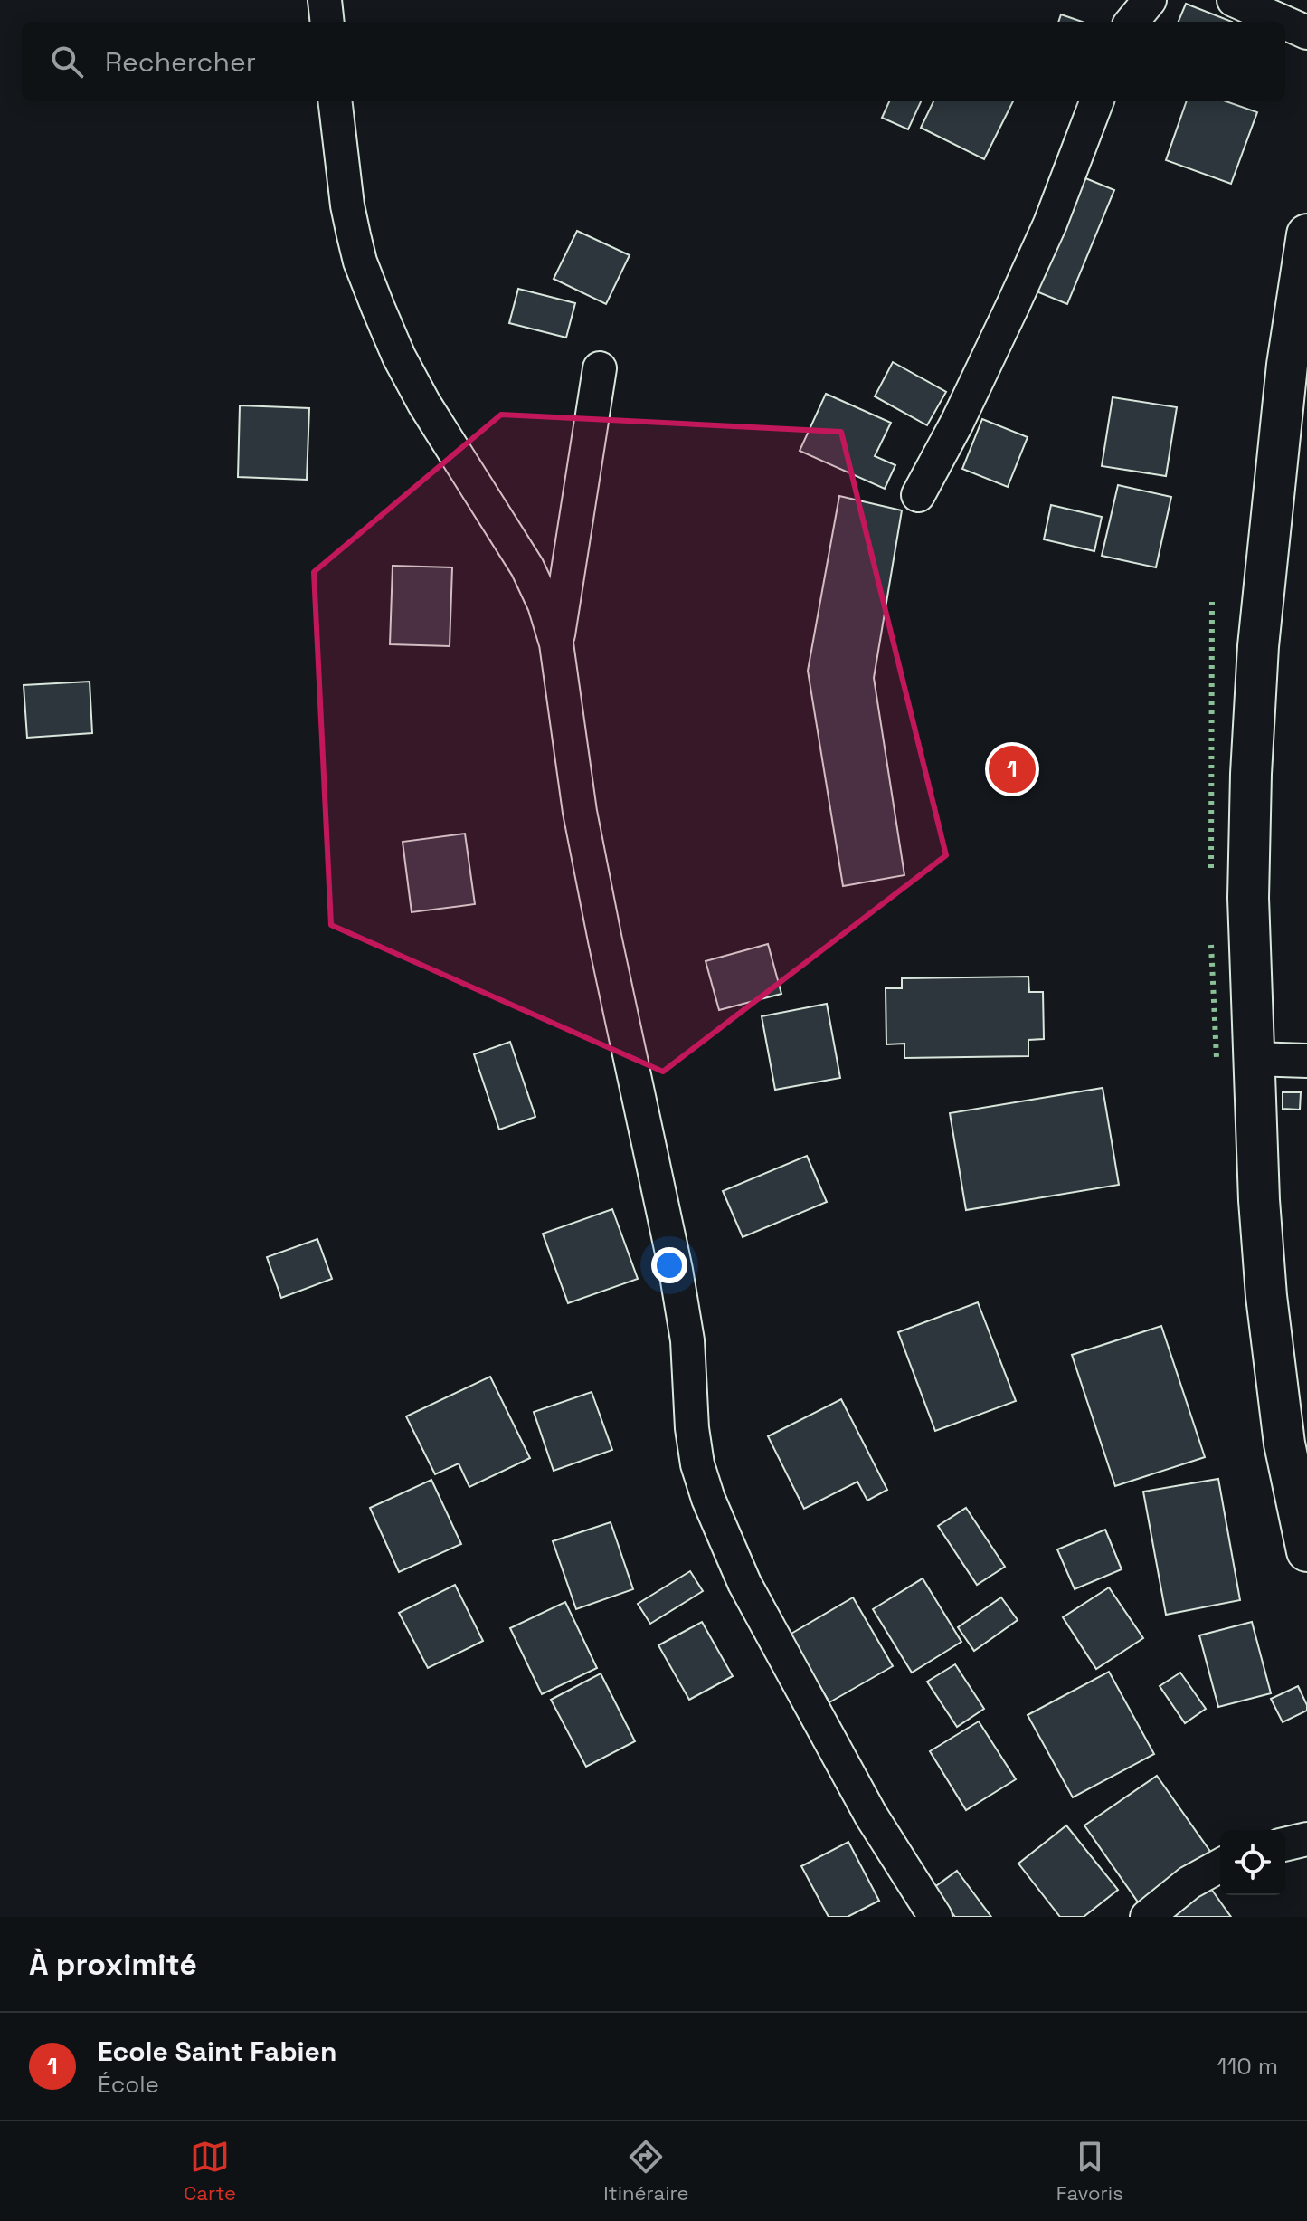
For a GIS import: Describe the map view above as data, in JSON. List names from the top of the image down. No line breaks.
{"page":{"search":"Rechercher","pins":"1","heading":"À proximité","list":[{"mark":"1","name":"Ecole Saint Fabien","note":"École","value":"110 m"}],"nav":["Carte","Itinéraire","Favoris"]}}
